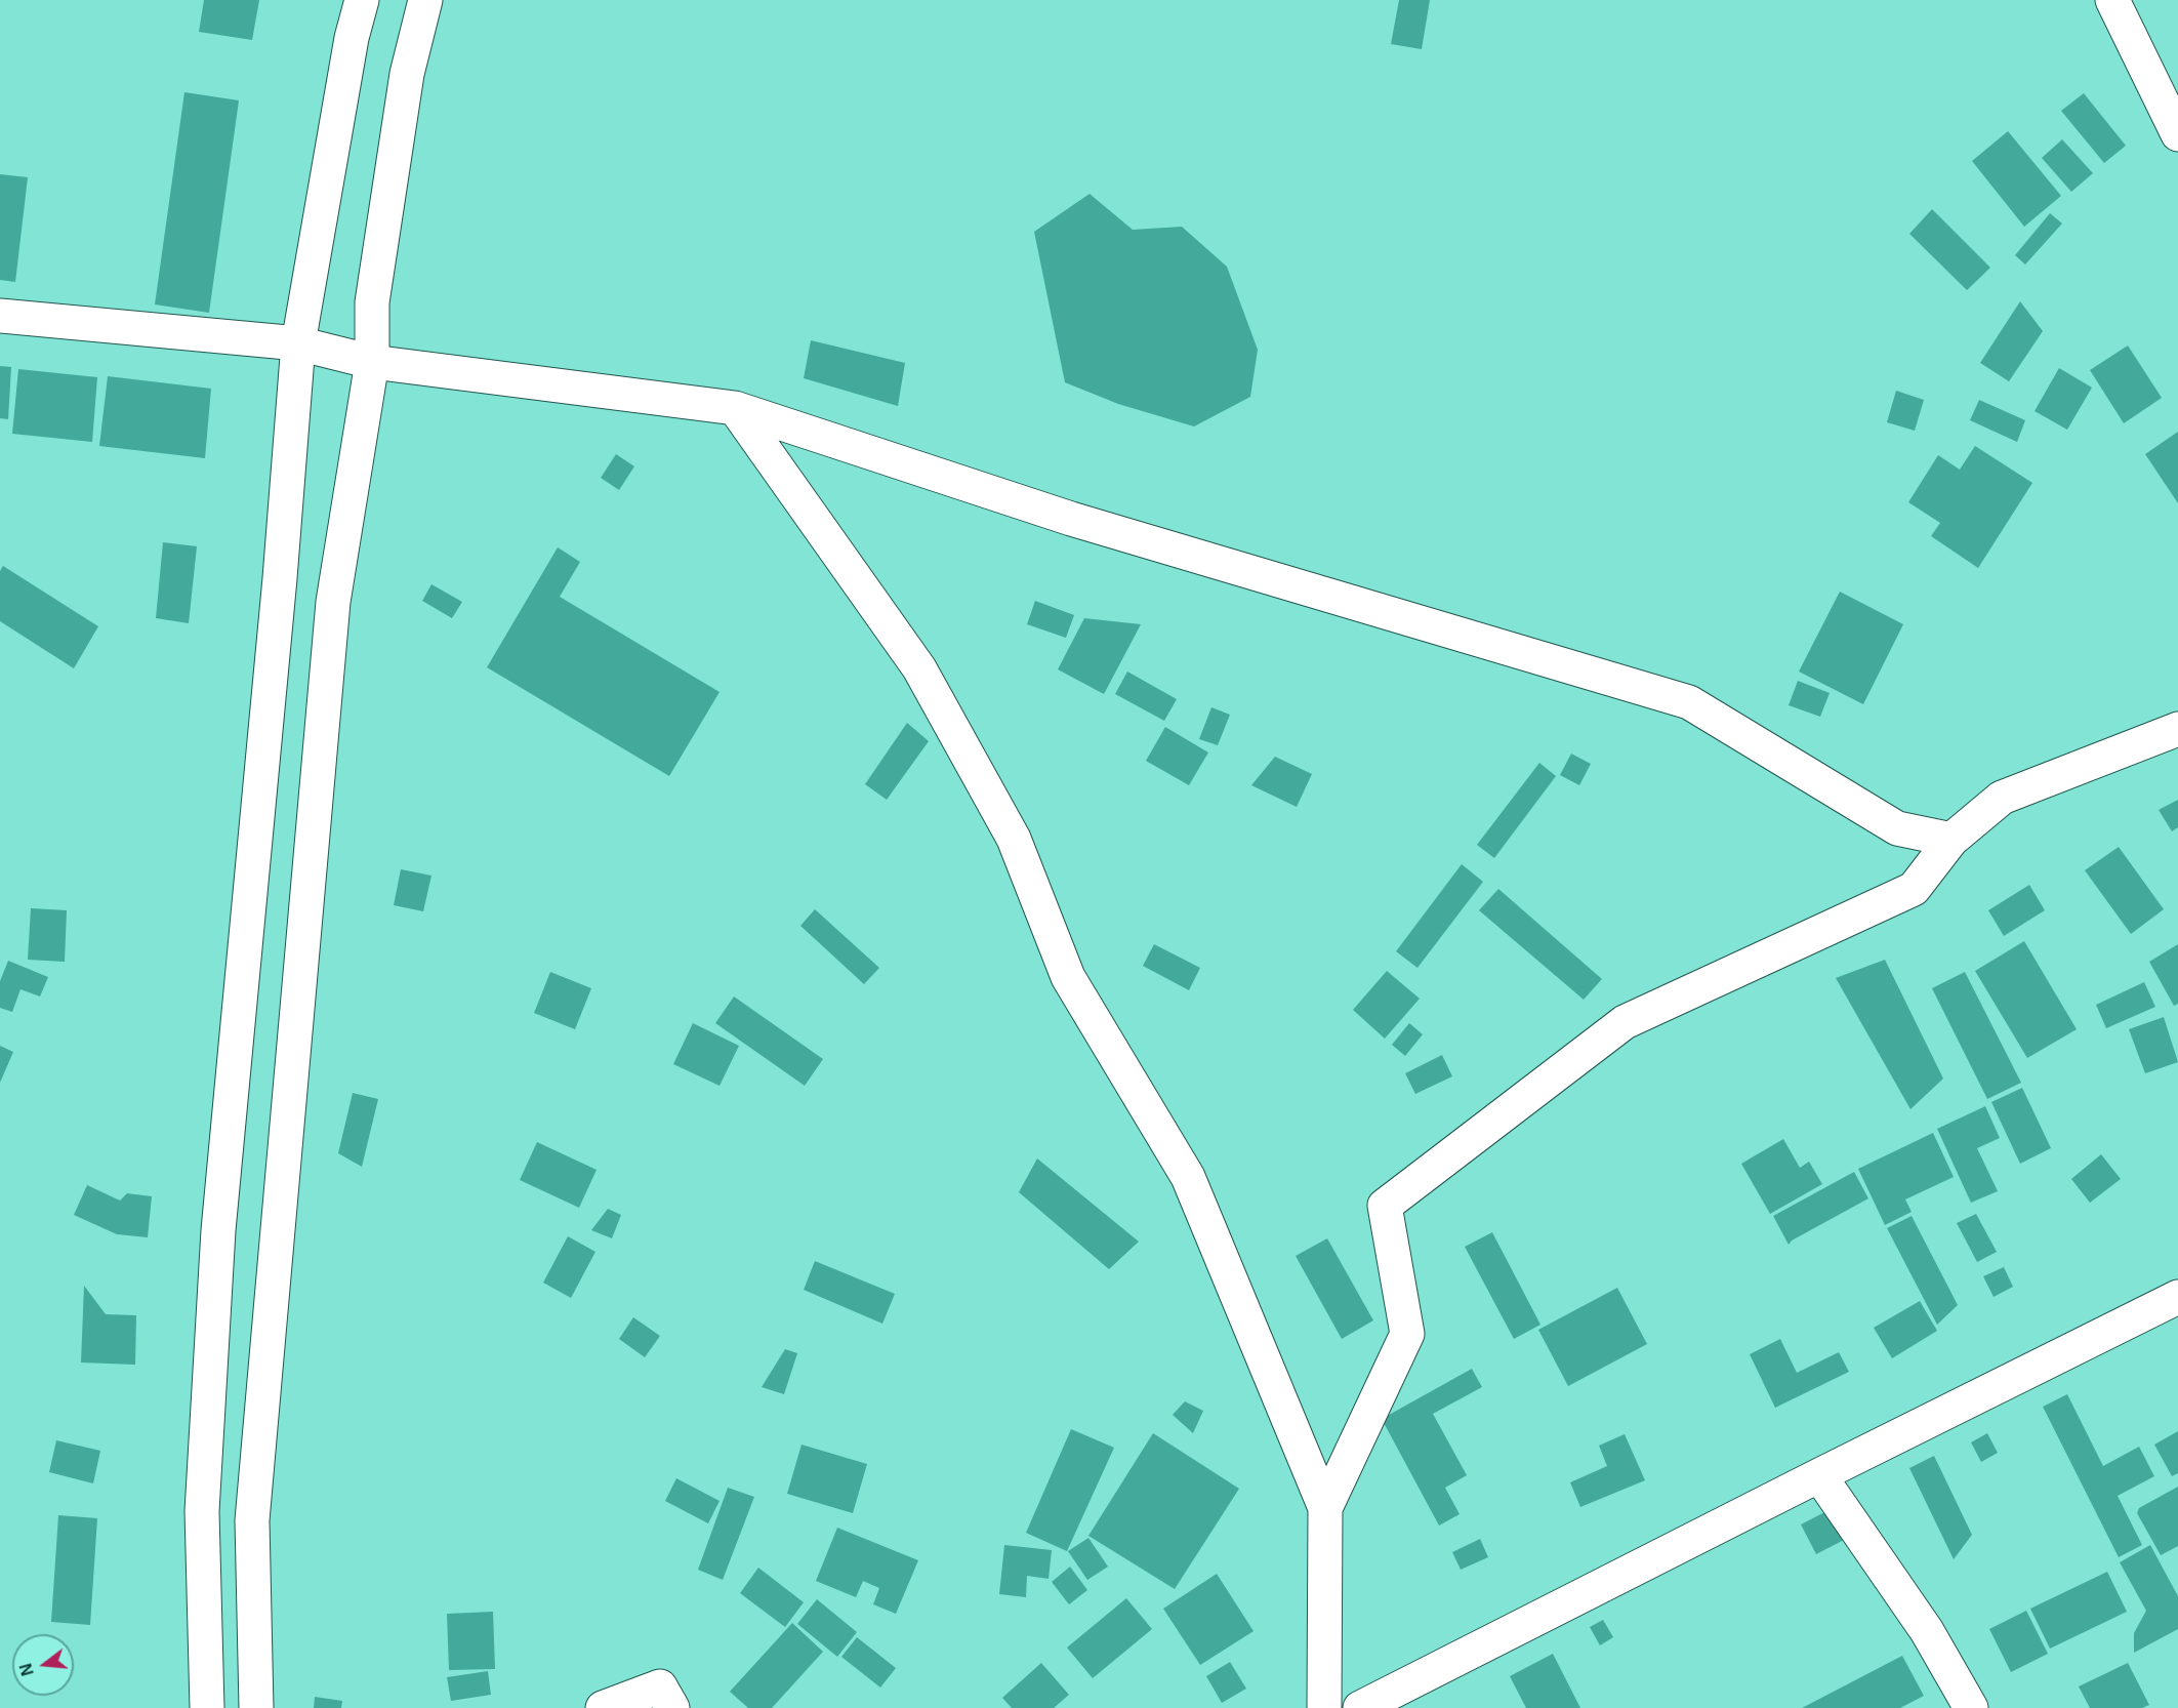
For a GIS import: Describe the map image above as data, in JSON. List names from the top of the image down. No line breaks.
{"north":"left"}
